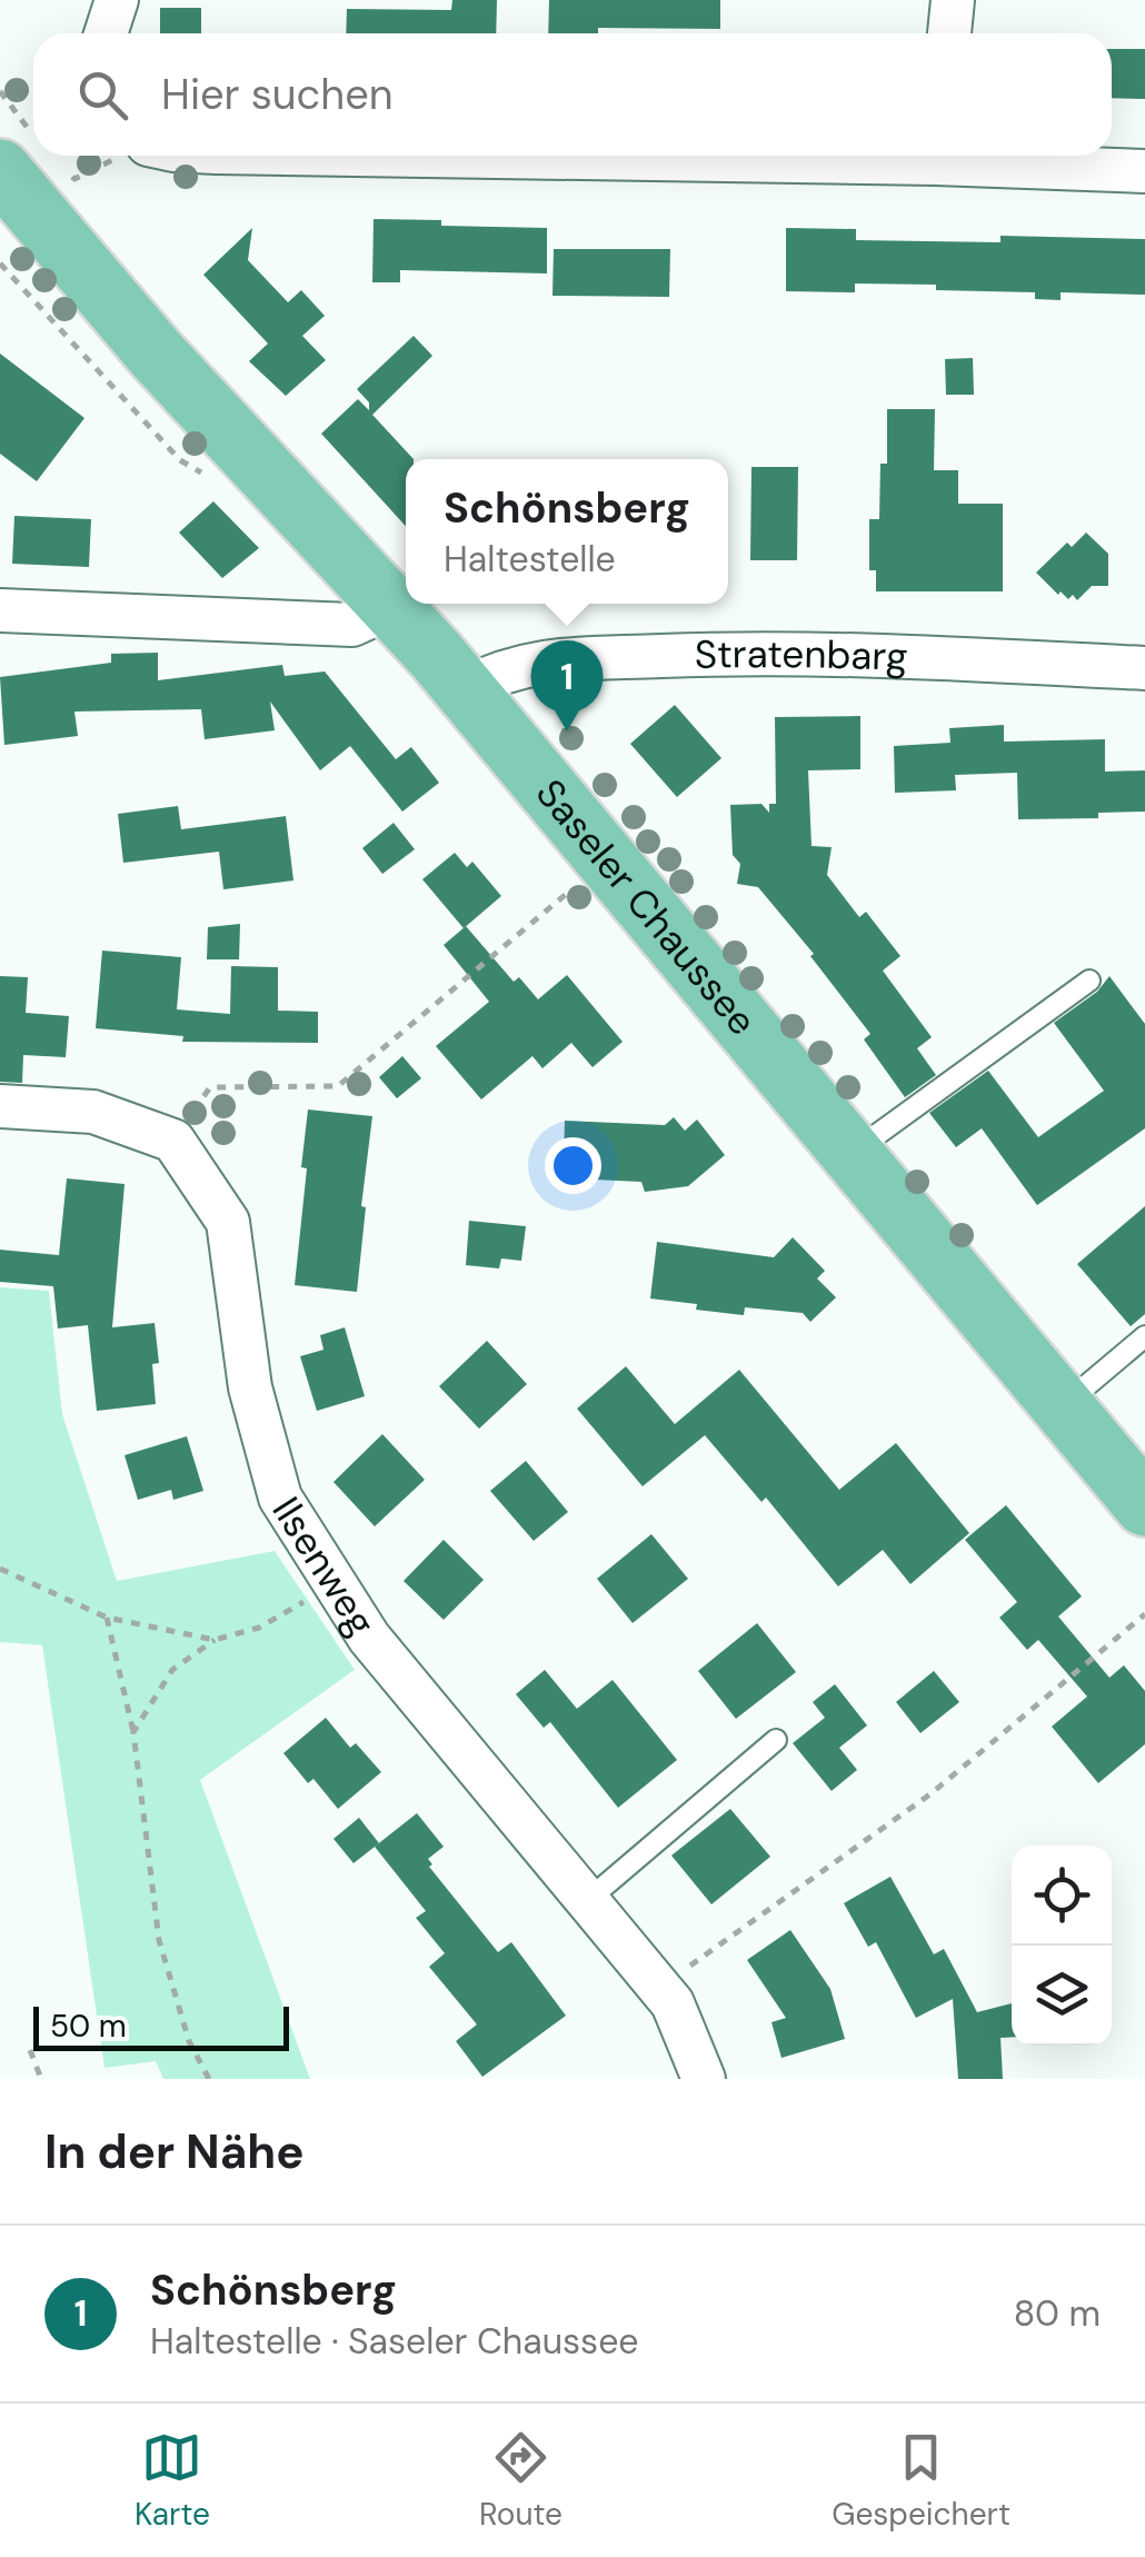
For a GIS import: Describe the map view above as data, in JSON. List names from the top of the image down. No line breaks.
{"streets":{"main road":["Saseler Chaussee"],"street":["Stratenbarg","Ilsenweg"]},"crossings":[["Stratenbarg","Saseler Chaussee"]],"scale_bar":"50 m","page":{"search":"Hier suchen","popup":["Schönsberg","Haltestelle"],"pins":"1","scale":"50 m","heading":"In der Nähe","list":[{"mark":"1","name":"Schönsberg","note":"Haltestelle · Saseler Chaussee","value":"80 m"}],"nav":["Karte","Route","Gespeichert"]}}
